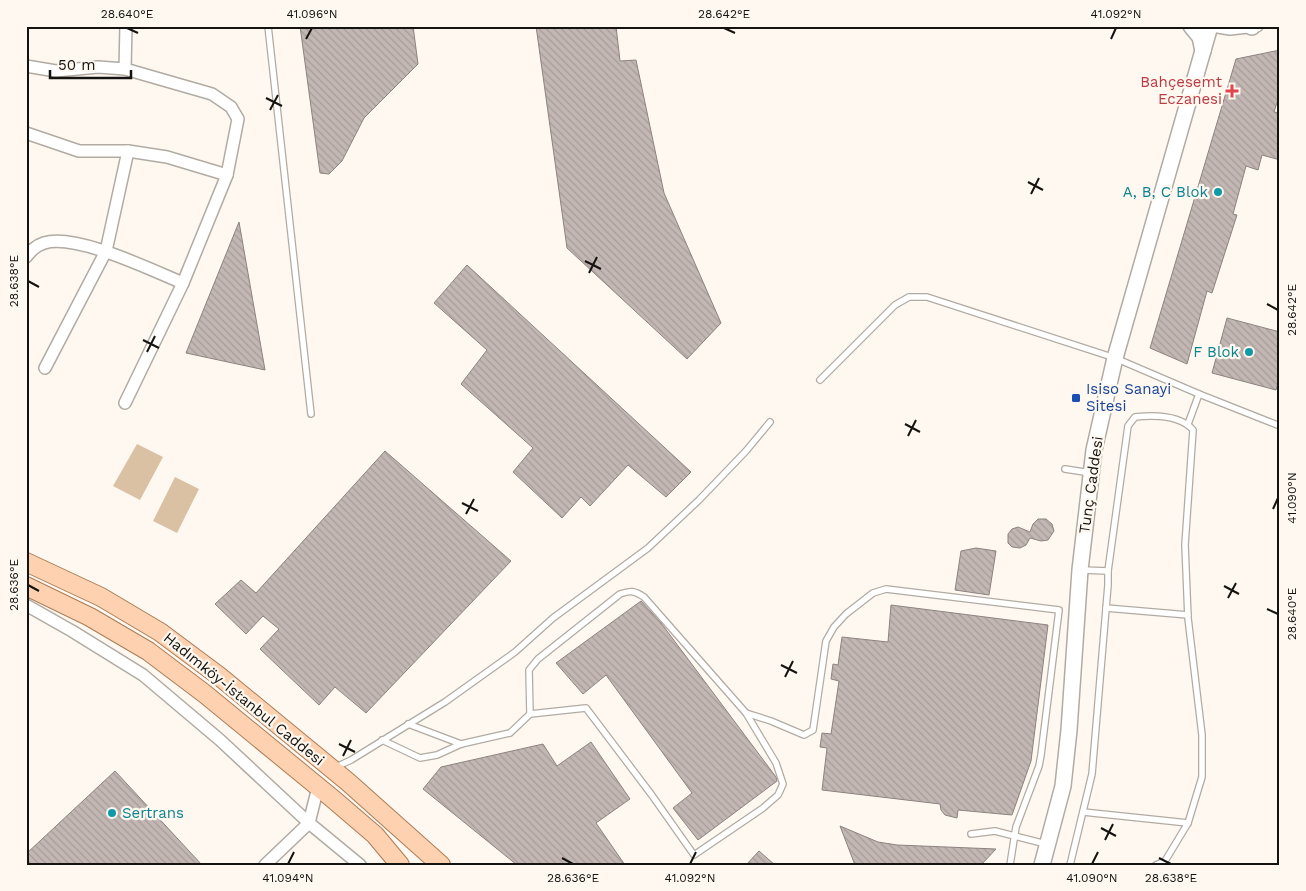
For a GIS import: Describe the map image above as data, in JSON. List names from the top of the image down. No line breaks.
{"streets":{"main road":["Tunç Caddesi","Hadımköy-İstanbul Caddesi"]},"places":{"health":["Bahçesemt Eczanesi"],"other":["A, B, C Blok","F Blok","Sertrans"],"transit":["Isiso Sanayi Sitesi"]},"scale_bar":"50 m","coordinates":["28.640°E","41.096°N","28.642°E","41.092°N","28.638°E","41.090°N","28.636°E","41.094°N"]}
